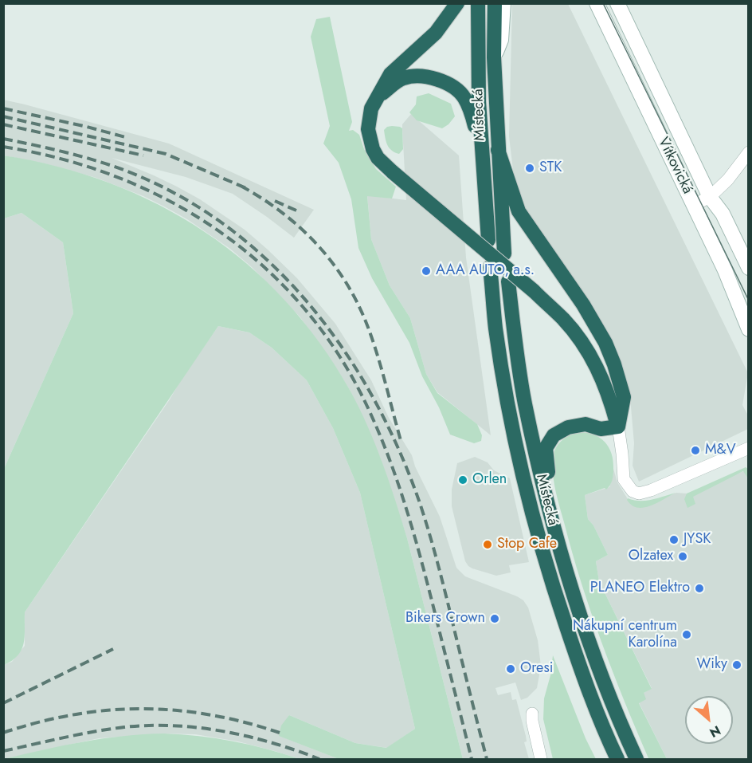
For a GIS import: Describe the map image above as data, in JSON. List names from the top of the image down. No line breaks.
{"streets":{"highway":["Místecká"],"street":["Vítkovická"]},"places":["STK","AAA AUTO, a.s.","M&V","Orlen","JYSK","Stop Cafe","Olzatex","PLANEO Elektro","Bikers Crown","Nákupní centrum Karolína","Wiky","Oresi"],"north":"bottom right"}
